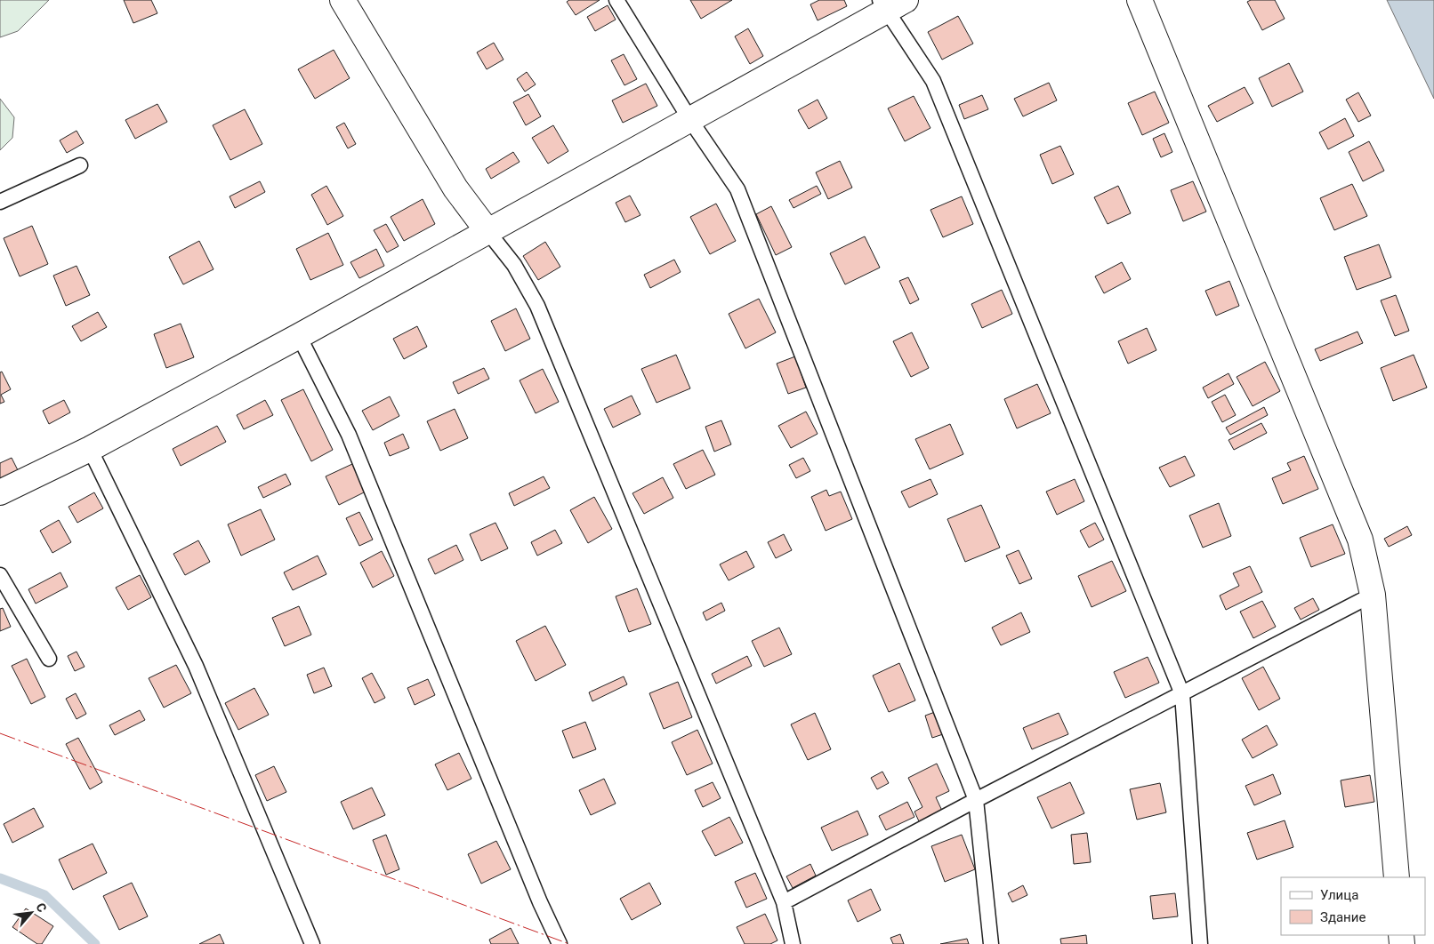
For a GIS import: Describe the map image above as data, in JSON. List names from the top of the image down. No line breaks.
{"legend":["Улица","Здание"],"north":"top right"}
